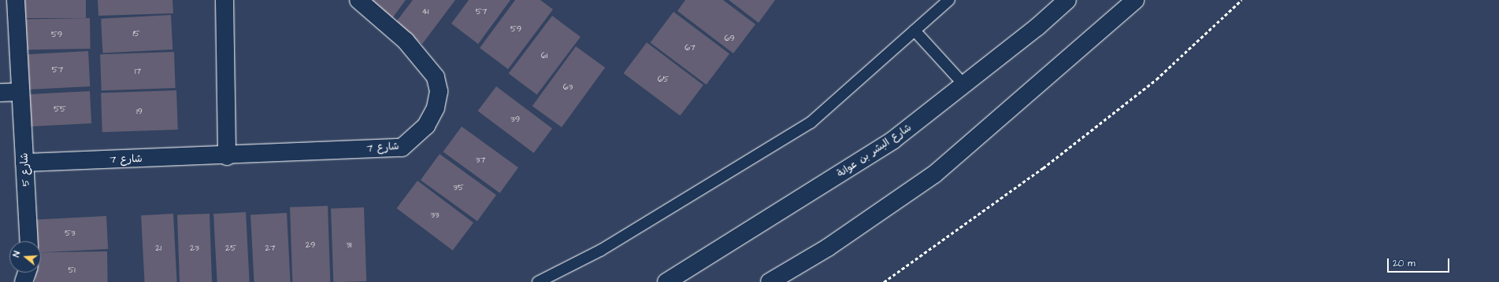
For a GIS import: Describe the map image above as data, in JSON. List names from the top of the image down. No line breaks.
{"streets":{"street":["شارع 7","شارع البشر بن عوانة","شارع 5"]},"crossings":[["شارع 7","شارع 5"]],"house_numbers":["41","57","59","15","59","69","67","61","57","17","65","63","55","19","39","37","35","33","53","29","31","21","23","25","27","51"],"scale_bar":"20 m","north":"left"}
